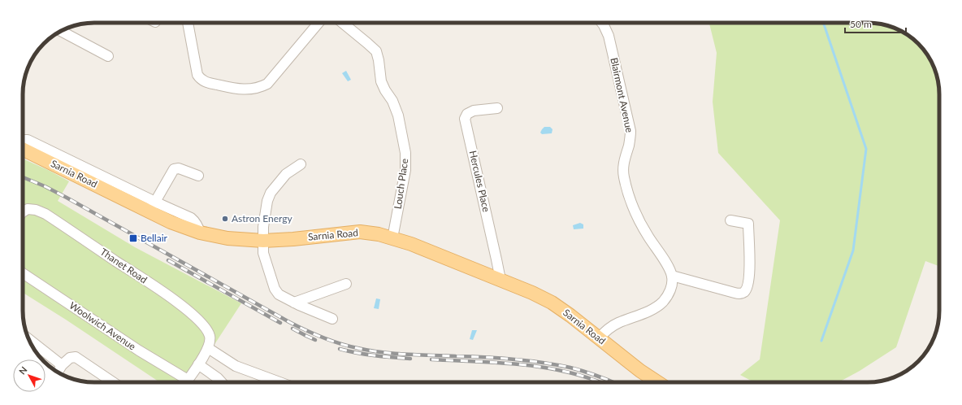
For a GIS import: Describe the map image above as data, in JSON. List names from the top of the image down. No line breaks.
{"streets":{"main road":["Sarnia Road"],"street":["Blairmont Avenue","Hercules Place","Louch Place","Thanet Road","Woolwich Avenue"]},"crossings":[["Sarnia Road","Hercules Place"],["Sarnia Road","Louch Place"]],"places":{"other":["Astron Energy"],"transit":["Bellair"]},"scale_bar":"50 m","north":"top left"}
